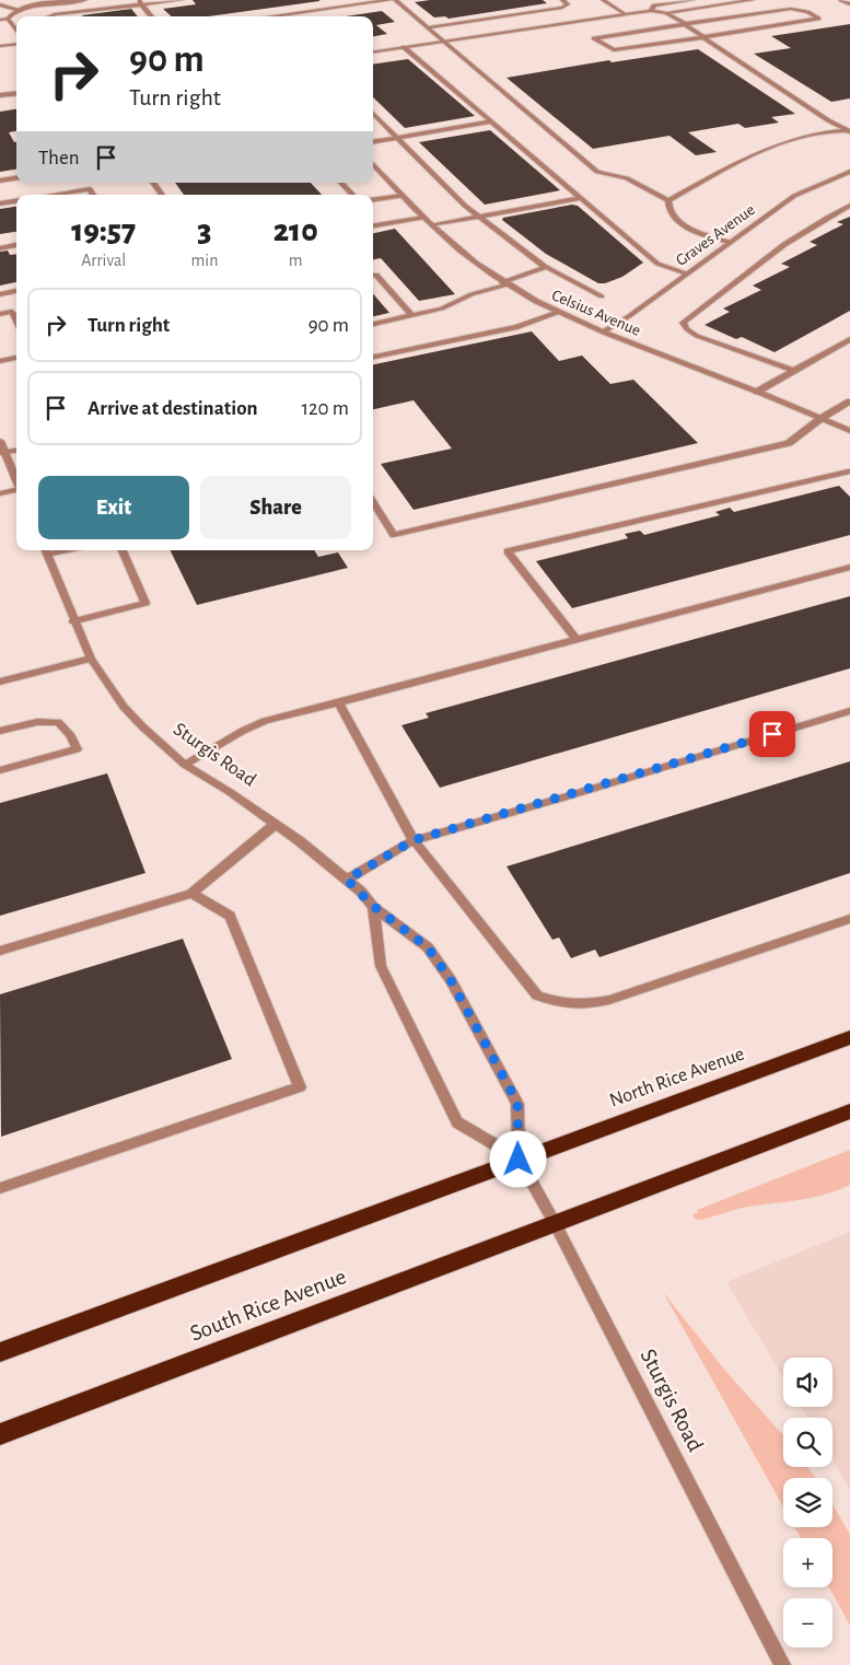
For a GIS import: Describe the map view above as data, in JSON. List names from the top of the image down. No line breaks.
{"streets":{"highway":["North Rice Avenue","South Rice Avenue"],"street":["Graves Avenue","Celsius Avenue","Sturgis Road"]},"crossings":[["Graves Avenue","Celsius Avenue"],["Sturgis Road","North Rice Avenue"],["Sturgis Road","South Rice Avenue"]],"page":{"turn":["90 m","Turn right"],"then":"Then","eta":["19:57","Arrival","3","min","210","m"],"list":[{"name":"Turn right","value":"90 m"},{"name":"Arrive at destination","value":"120 m"}],"buttons":["Exit","Share"],"map_buttons":["+","−"]}}
